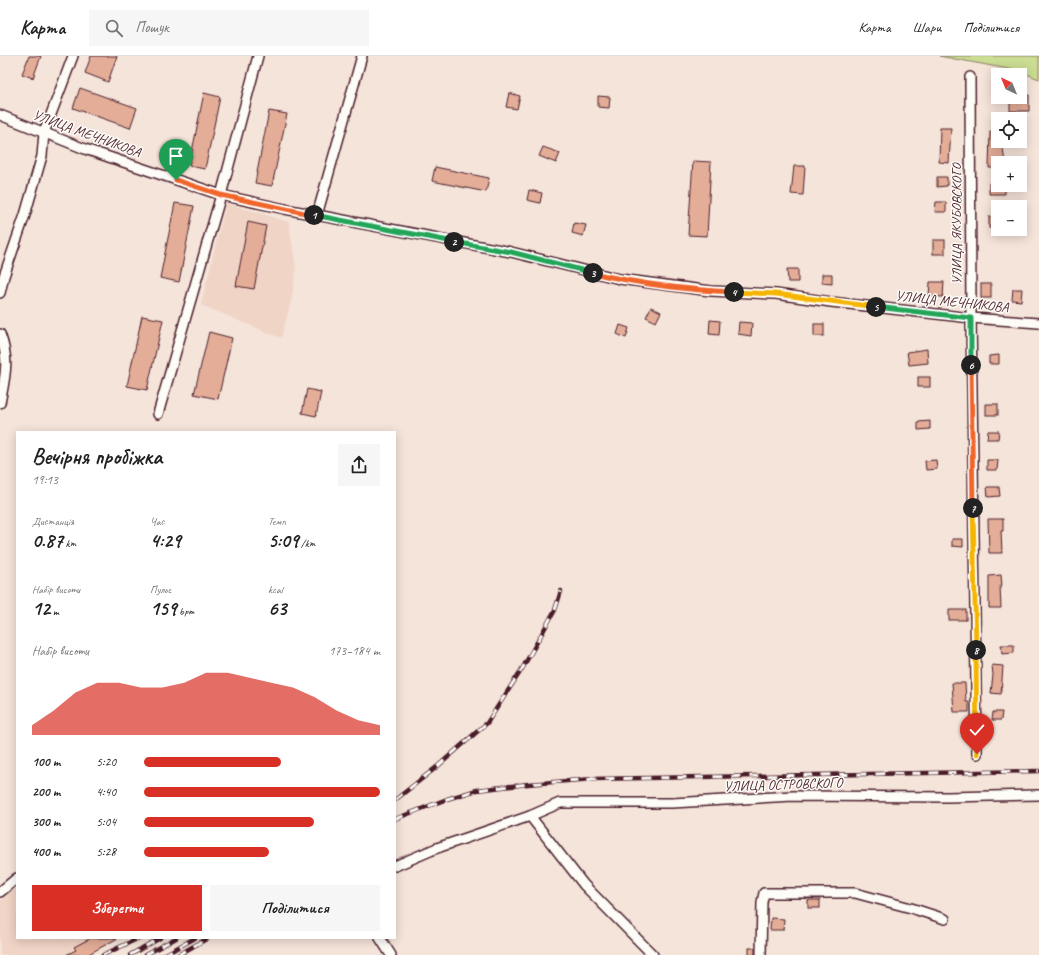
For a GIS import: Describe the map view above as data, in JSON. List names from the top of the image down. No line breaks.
{"streets":{"street":["УЛИЦА МЕЧНИКОВА","УЛИЦА ЯКУБОВСКОГО","УЛИЦА ОСТРОВСКОГО"]},"crossings":[["УЛИЦА МЕЧНИКОВА","УЛИЦА ЯКУБОВСКОГО"]],"north":"top left","page":{"header":"Карта","search":"Пошук","nav":["Карта","Шари","Поділитися"],"map_buttons":["+","−"],"pins":["1","2","3","4","5","6","7","8"],"heading":["Вечірня пробіжка","19:13"],"stats":[["Дистанція","0.87 km"],["Час","4:29"],["Темп","5:09 /km"],["Набір висоти","12 m"],["Пульс","159 bpm"],["kcal","63"]],"chart":["Набір висоти","173–184 m"],"list":[{"name":"100 m","note":"5:20"},{"name":"200 m","note":"4:40"},{"name":"300 m","note":"5:04"},{"name":"400 m","note":"5:28"}],"buttons":["Зберегти","Поділитися"]}}
